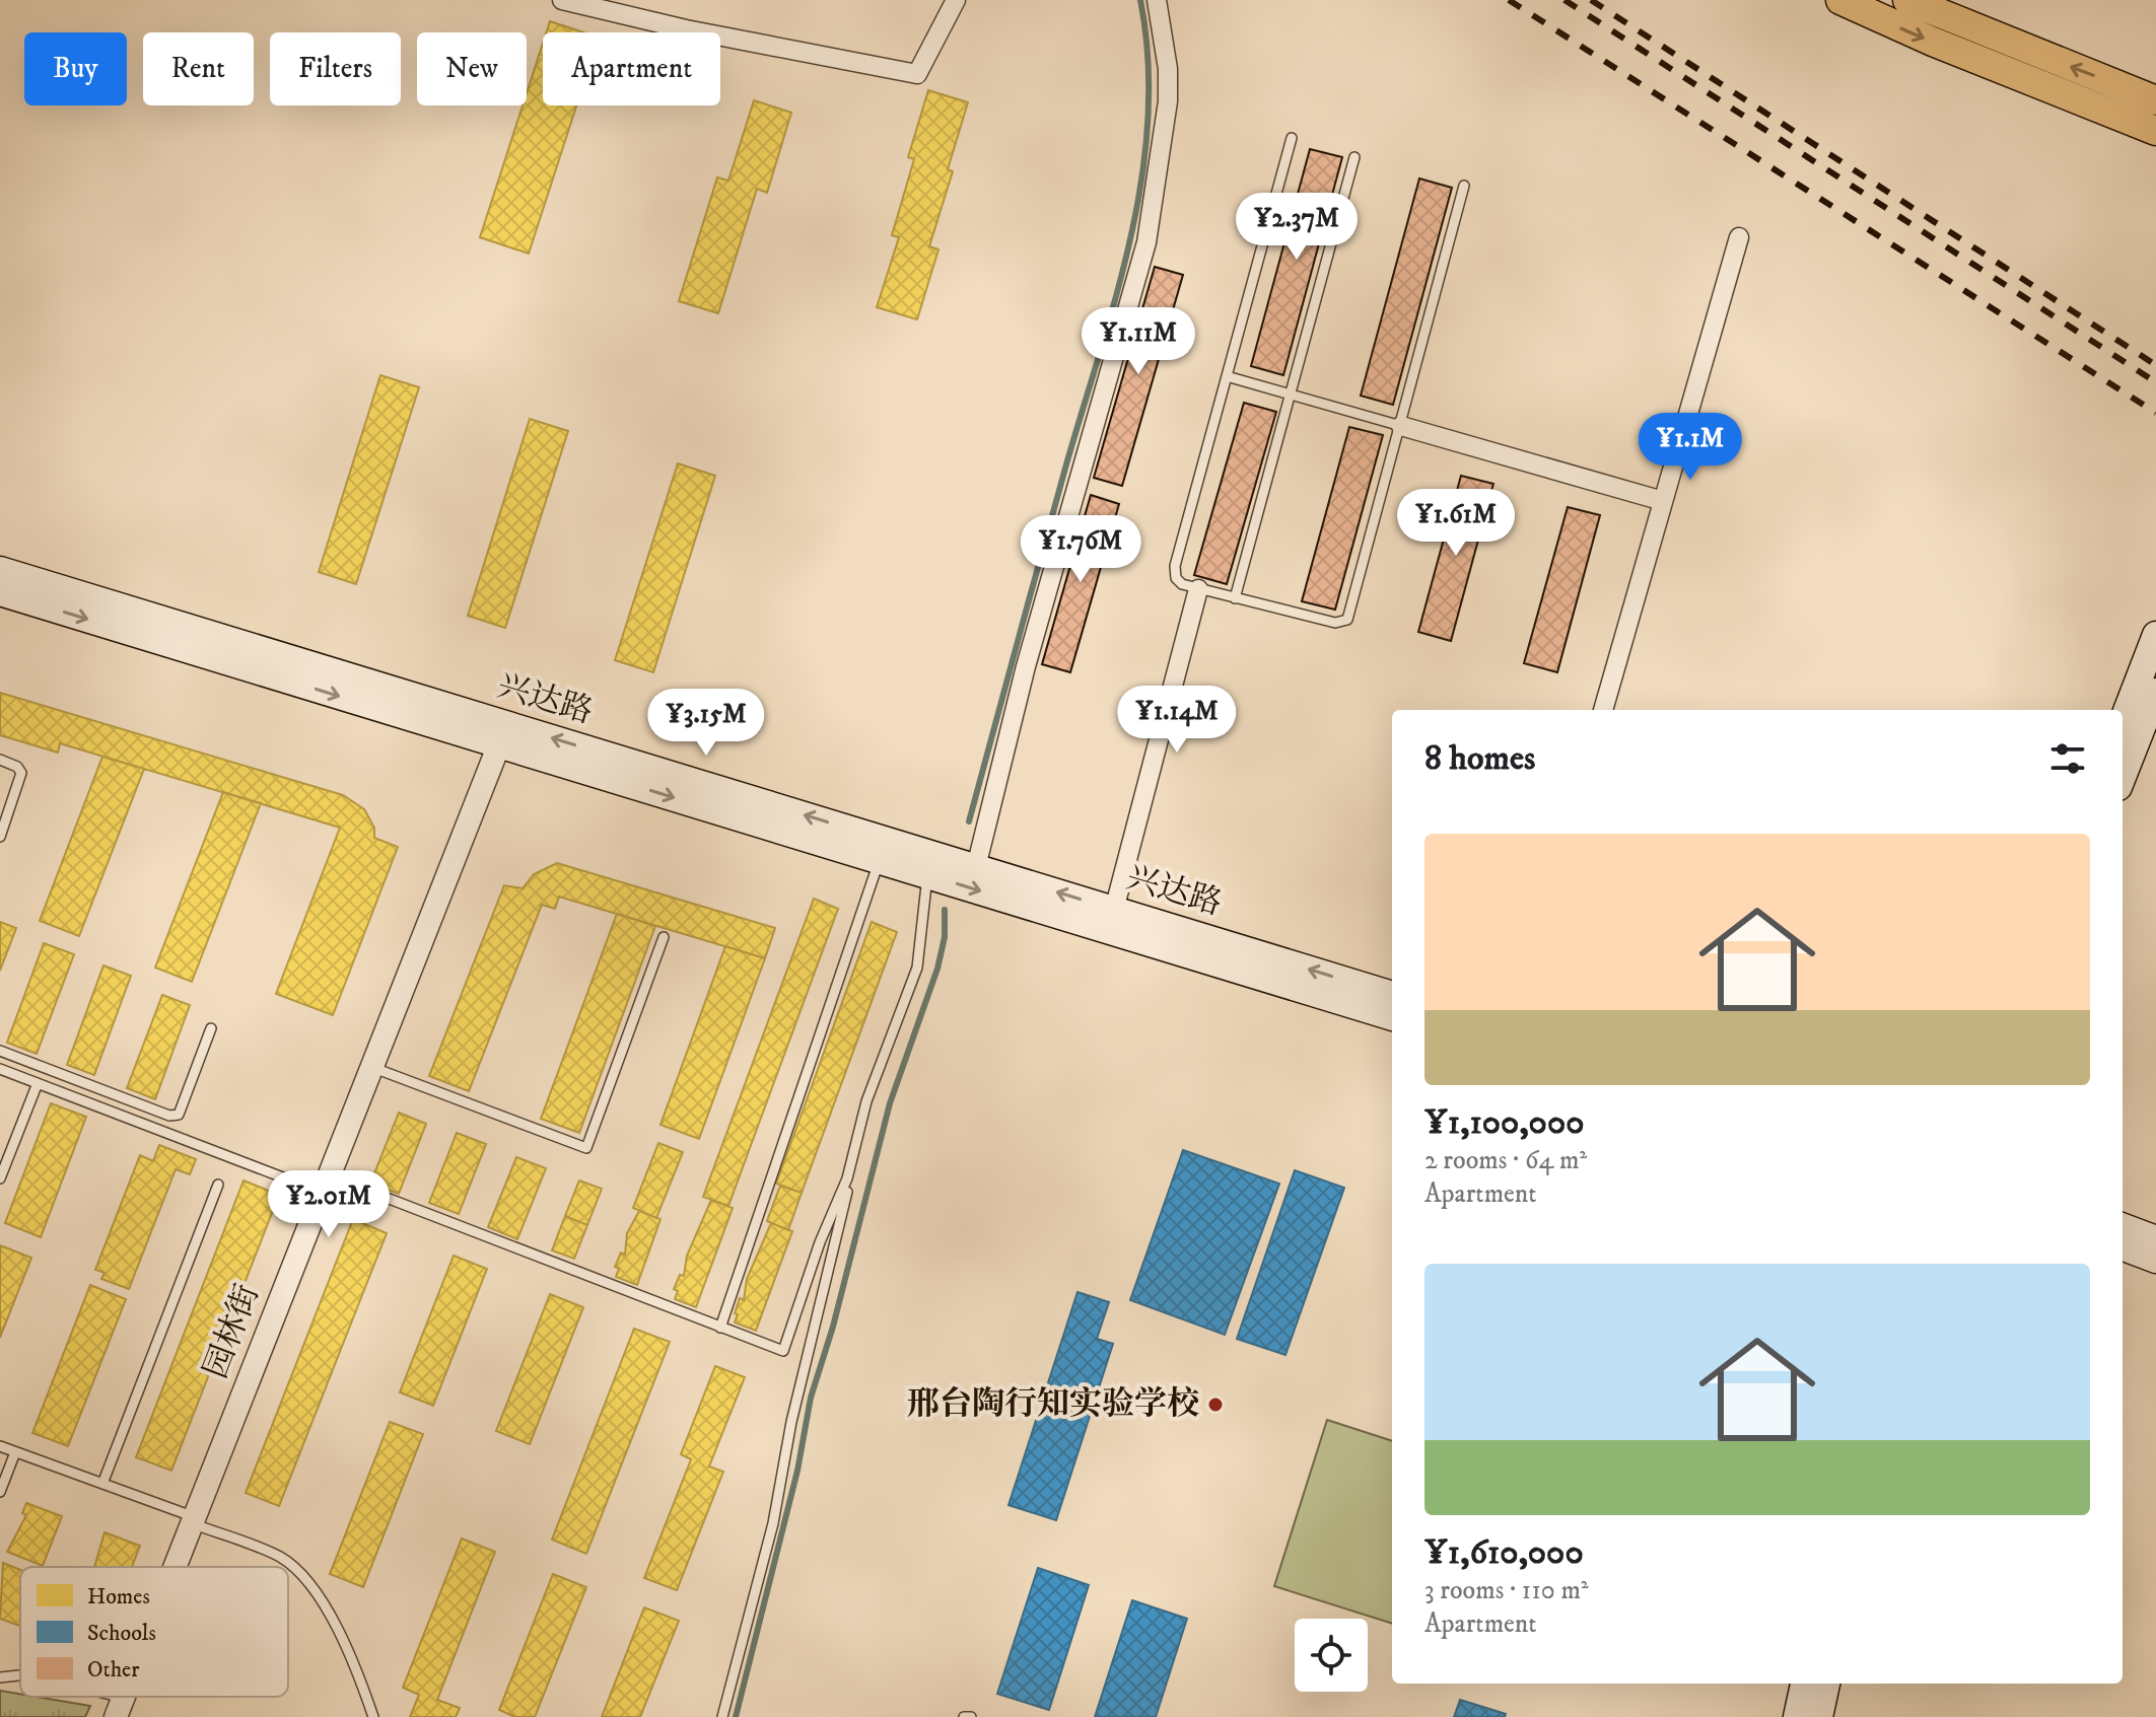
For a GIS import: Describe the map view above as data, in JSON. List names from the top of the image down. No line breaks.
{"streets":{"main road":["兴达路"],"street":["园林街"]},"crossings":[["兴达路","园林街"]],"places":["邢台陶行知实验学校"],"legend":["Homes","Schools","Other"],"page":{"chip":["Buy","Rent","Filters","New","Apartment"],"price":["¥2.37M","¥1.11M","¥1.1M","¥1.61M","¥1.76M","¥1.14M","¥3.15M","¥2.01M"],"heading":"8 homes","list":[{"name":"¥1,100,000","note":"2 rooms · 64 m² · Apartment"},{"name":"¥1,610,000","note":"3 rooms · 110 m² · Apartment"}]}}
